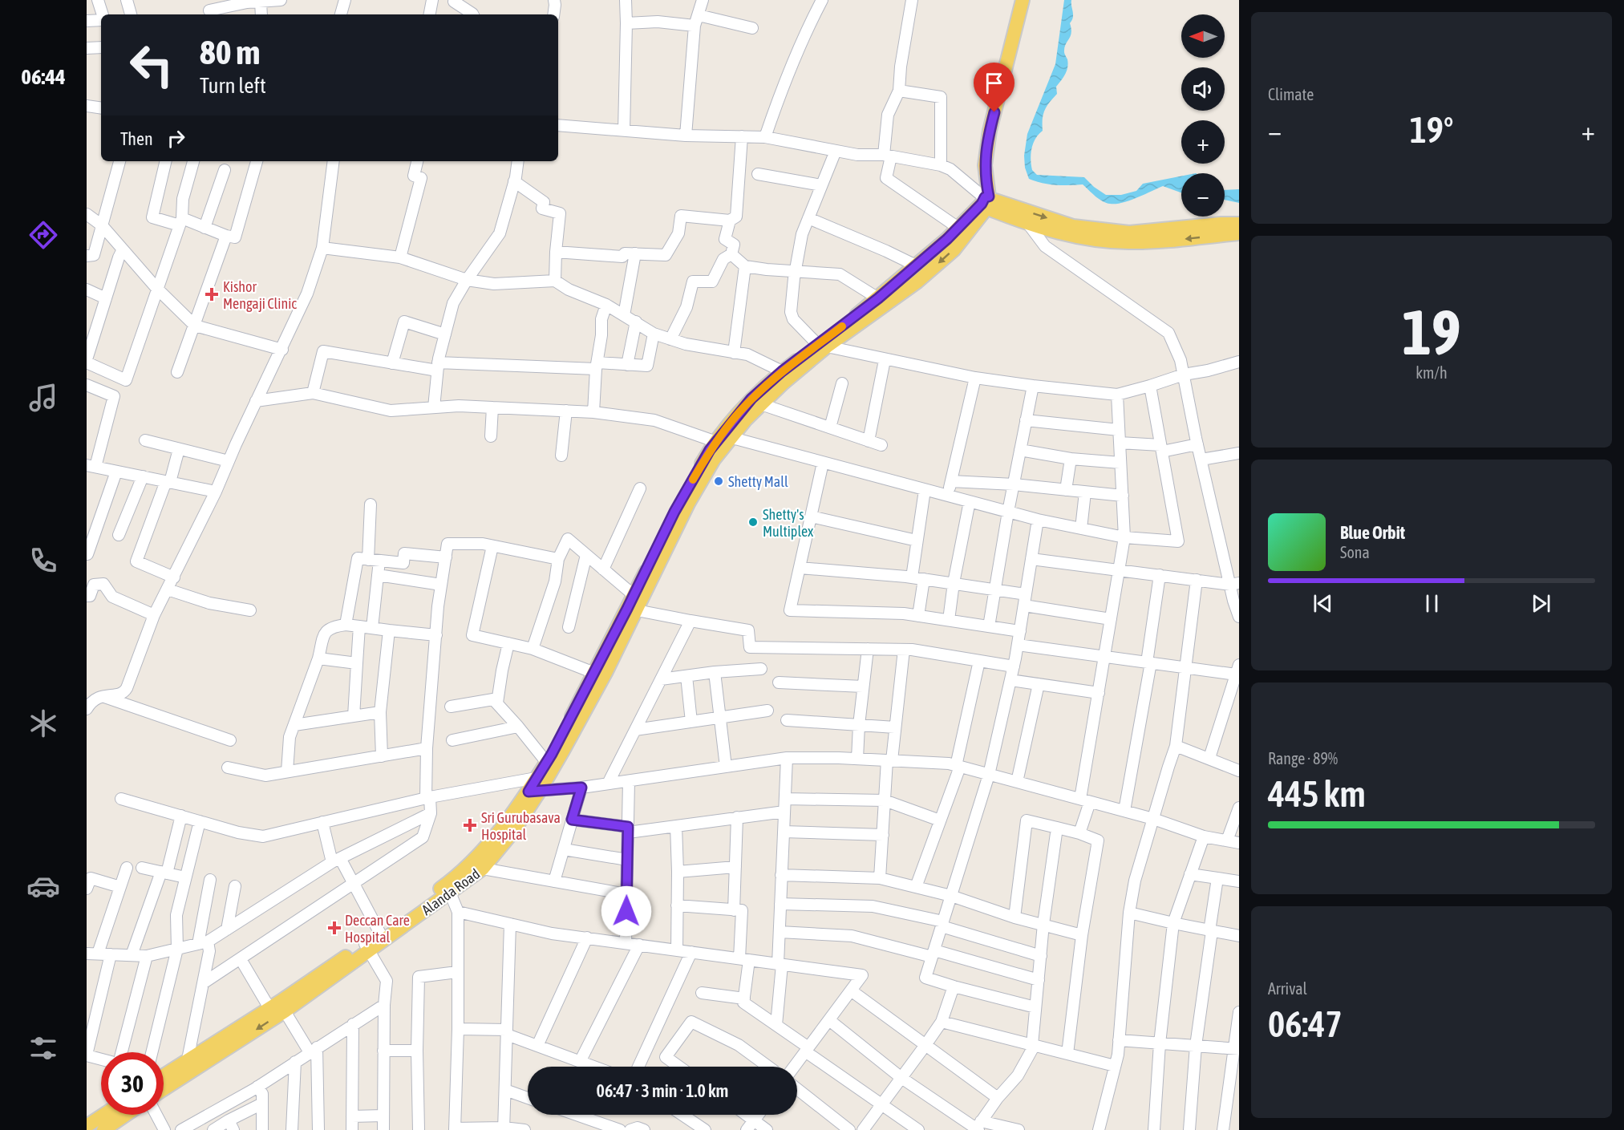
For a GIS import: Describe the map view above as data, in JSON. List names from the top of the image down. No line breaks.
{"streets":{"main road":["Alanda Road"]},"places":{"health":["Kishor Mengaji Clinic","Sri Gurubasava Hospital","Deccan Care Hospital"],"other":["Shetty Mall","Shetty's Multiplex"]},"north":"left","page":{"tabs":"06:44","tile":["Climate",["19","km/h"],["Range · 89%","445 km"],["Arrival","06:47"]],"map_buttons":["+","−"],"turn":["80 m","Turn left"],"heat":["−","19°","+"],"then":"Then","song":["Blue Orbit","Sona"],"limit":"30","trip":"06:47 · 3 min · 1.0 km"}}
